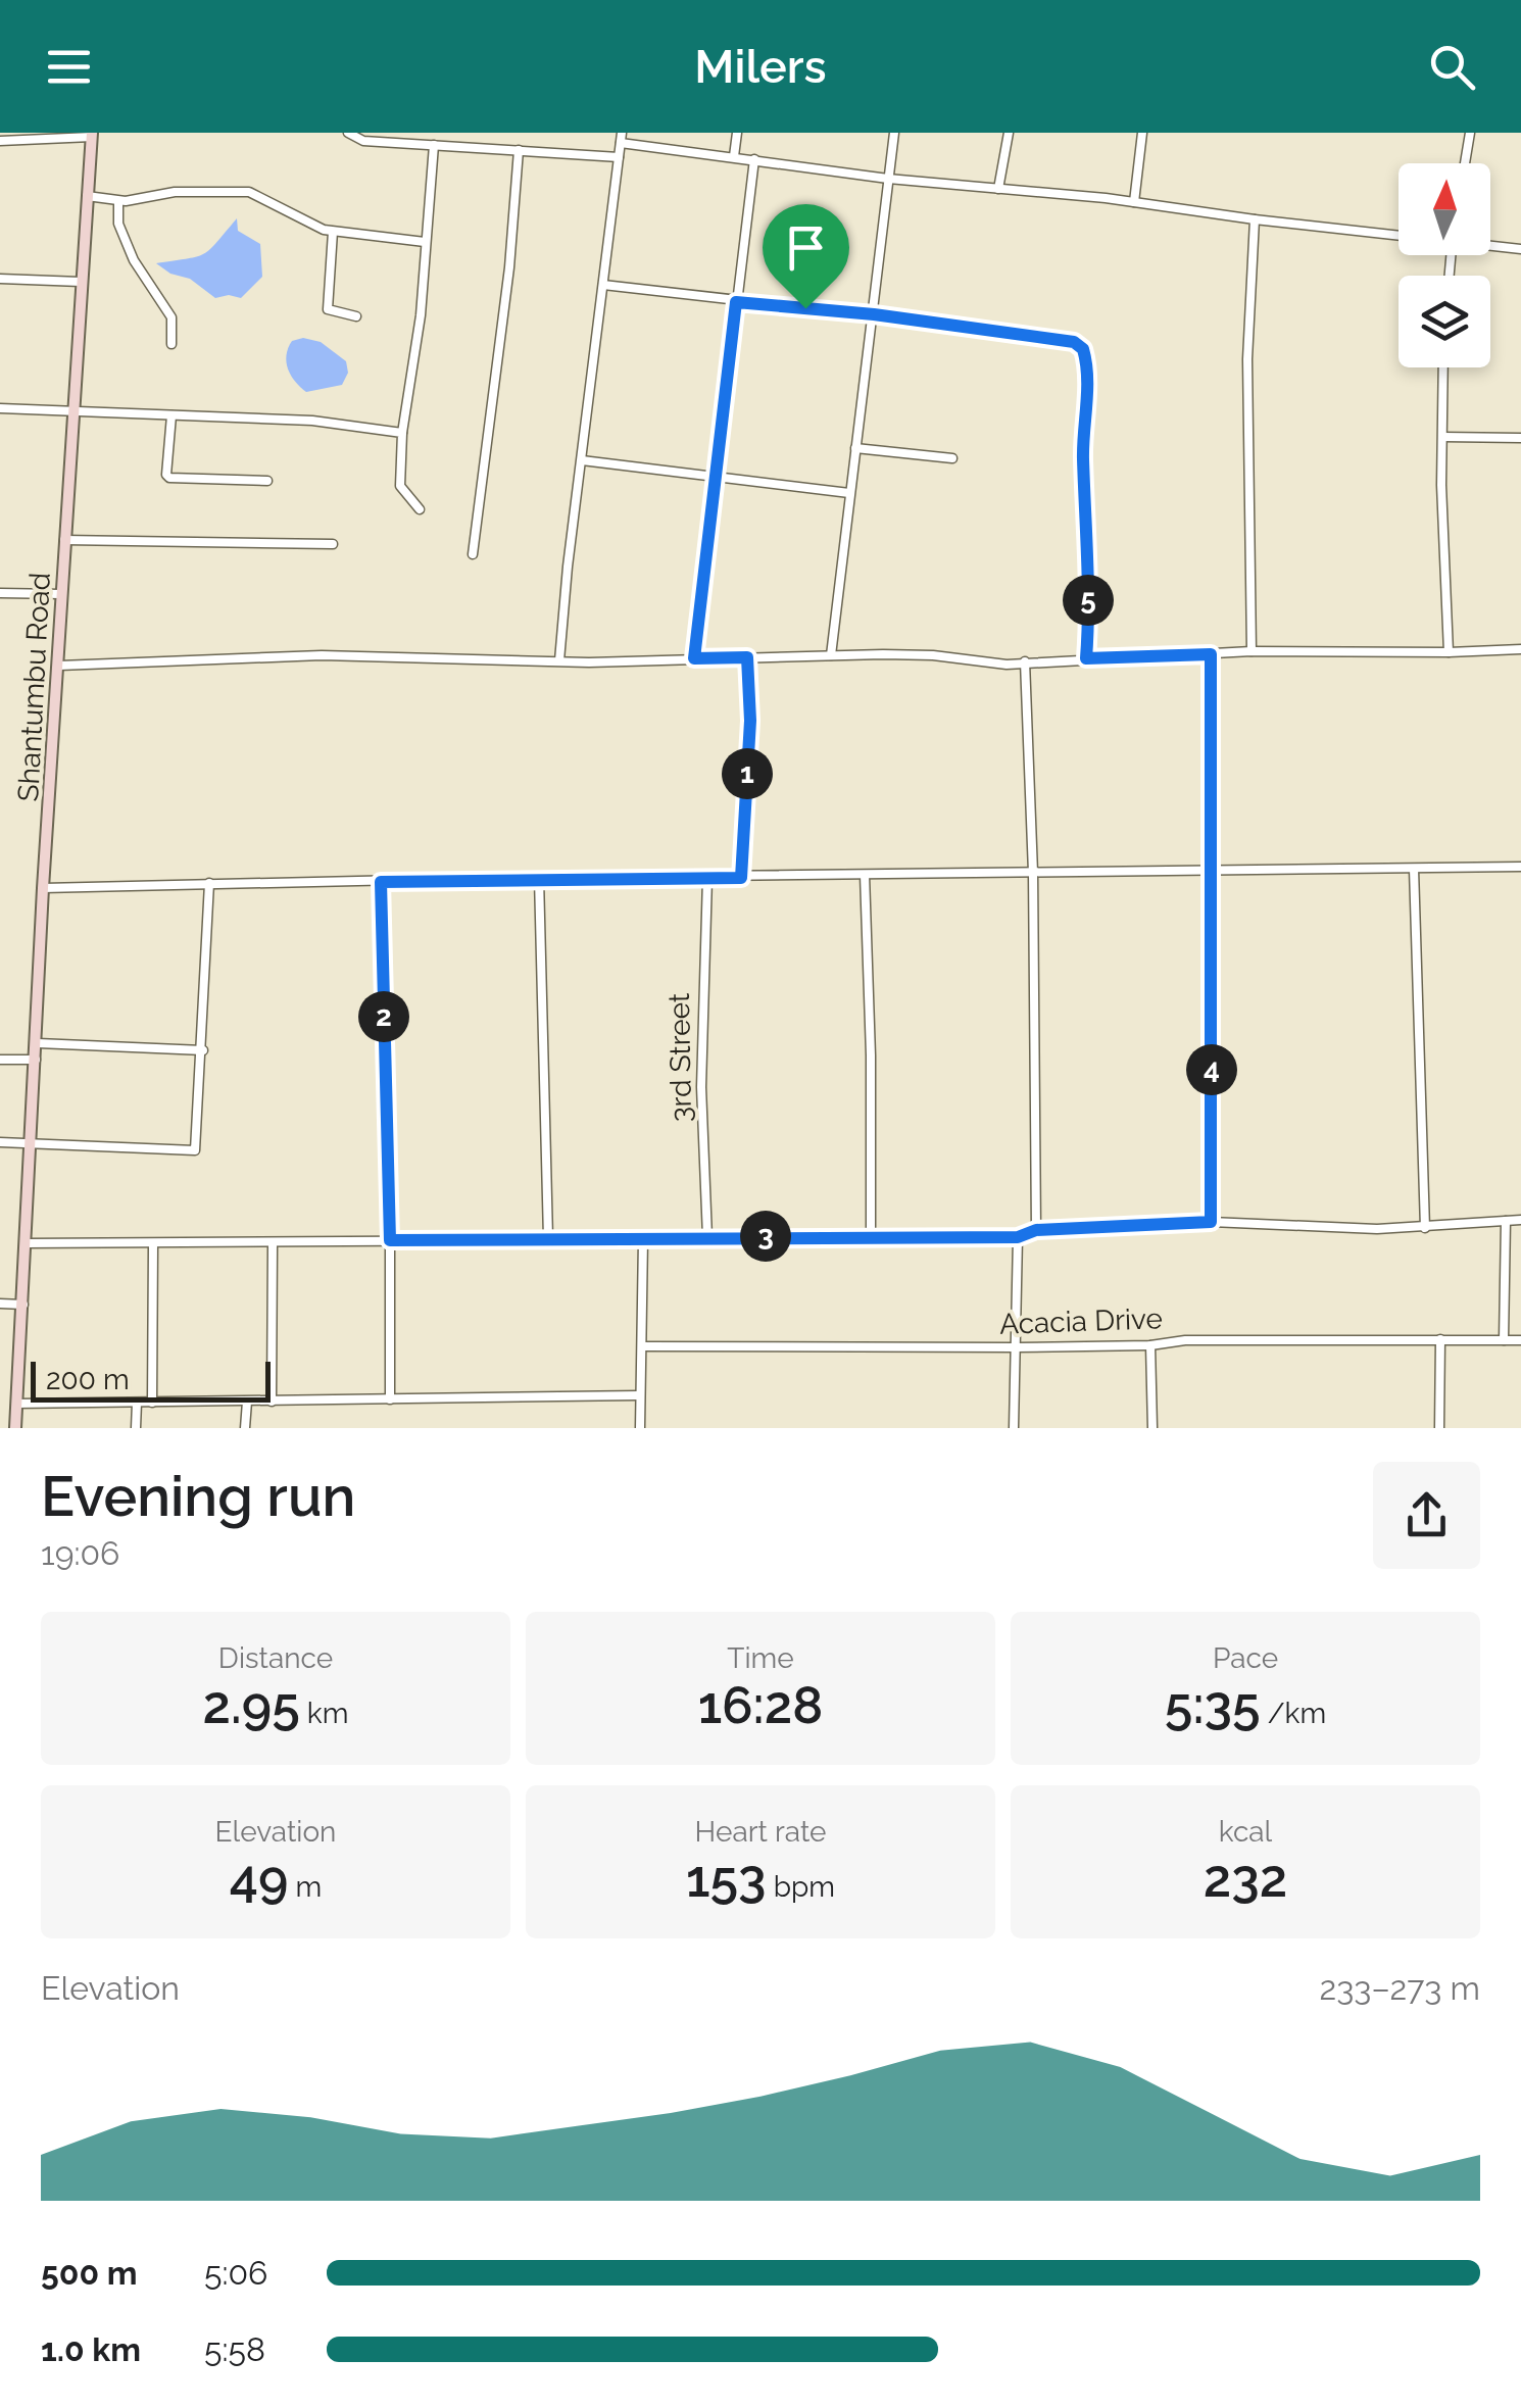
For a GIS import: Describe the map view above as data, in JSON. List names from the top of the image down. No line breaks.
{"streets":{"street":["Shantumbu Road","3rd Street","Acacia Drive"]},"scale_bar":"200 m","north":"top","page":{"header":"Milers","pins":["5","1","2","4","3"],"scale":"200 m","heading":["Evening run","19:06"],"stats":[["Distance","2.95 km"],["Time","16:28"],["Pace","5:35 /km"],["Elevation","49 m"],["Heart rate","153 bpm"],["kcal","232"]],"chart":["Elevation","233–273 m"],"list":[{"name":"500 m","note":"5:06"},{"name":"1.0 km","note":"5:58"}]}}
